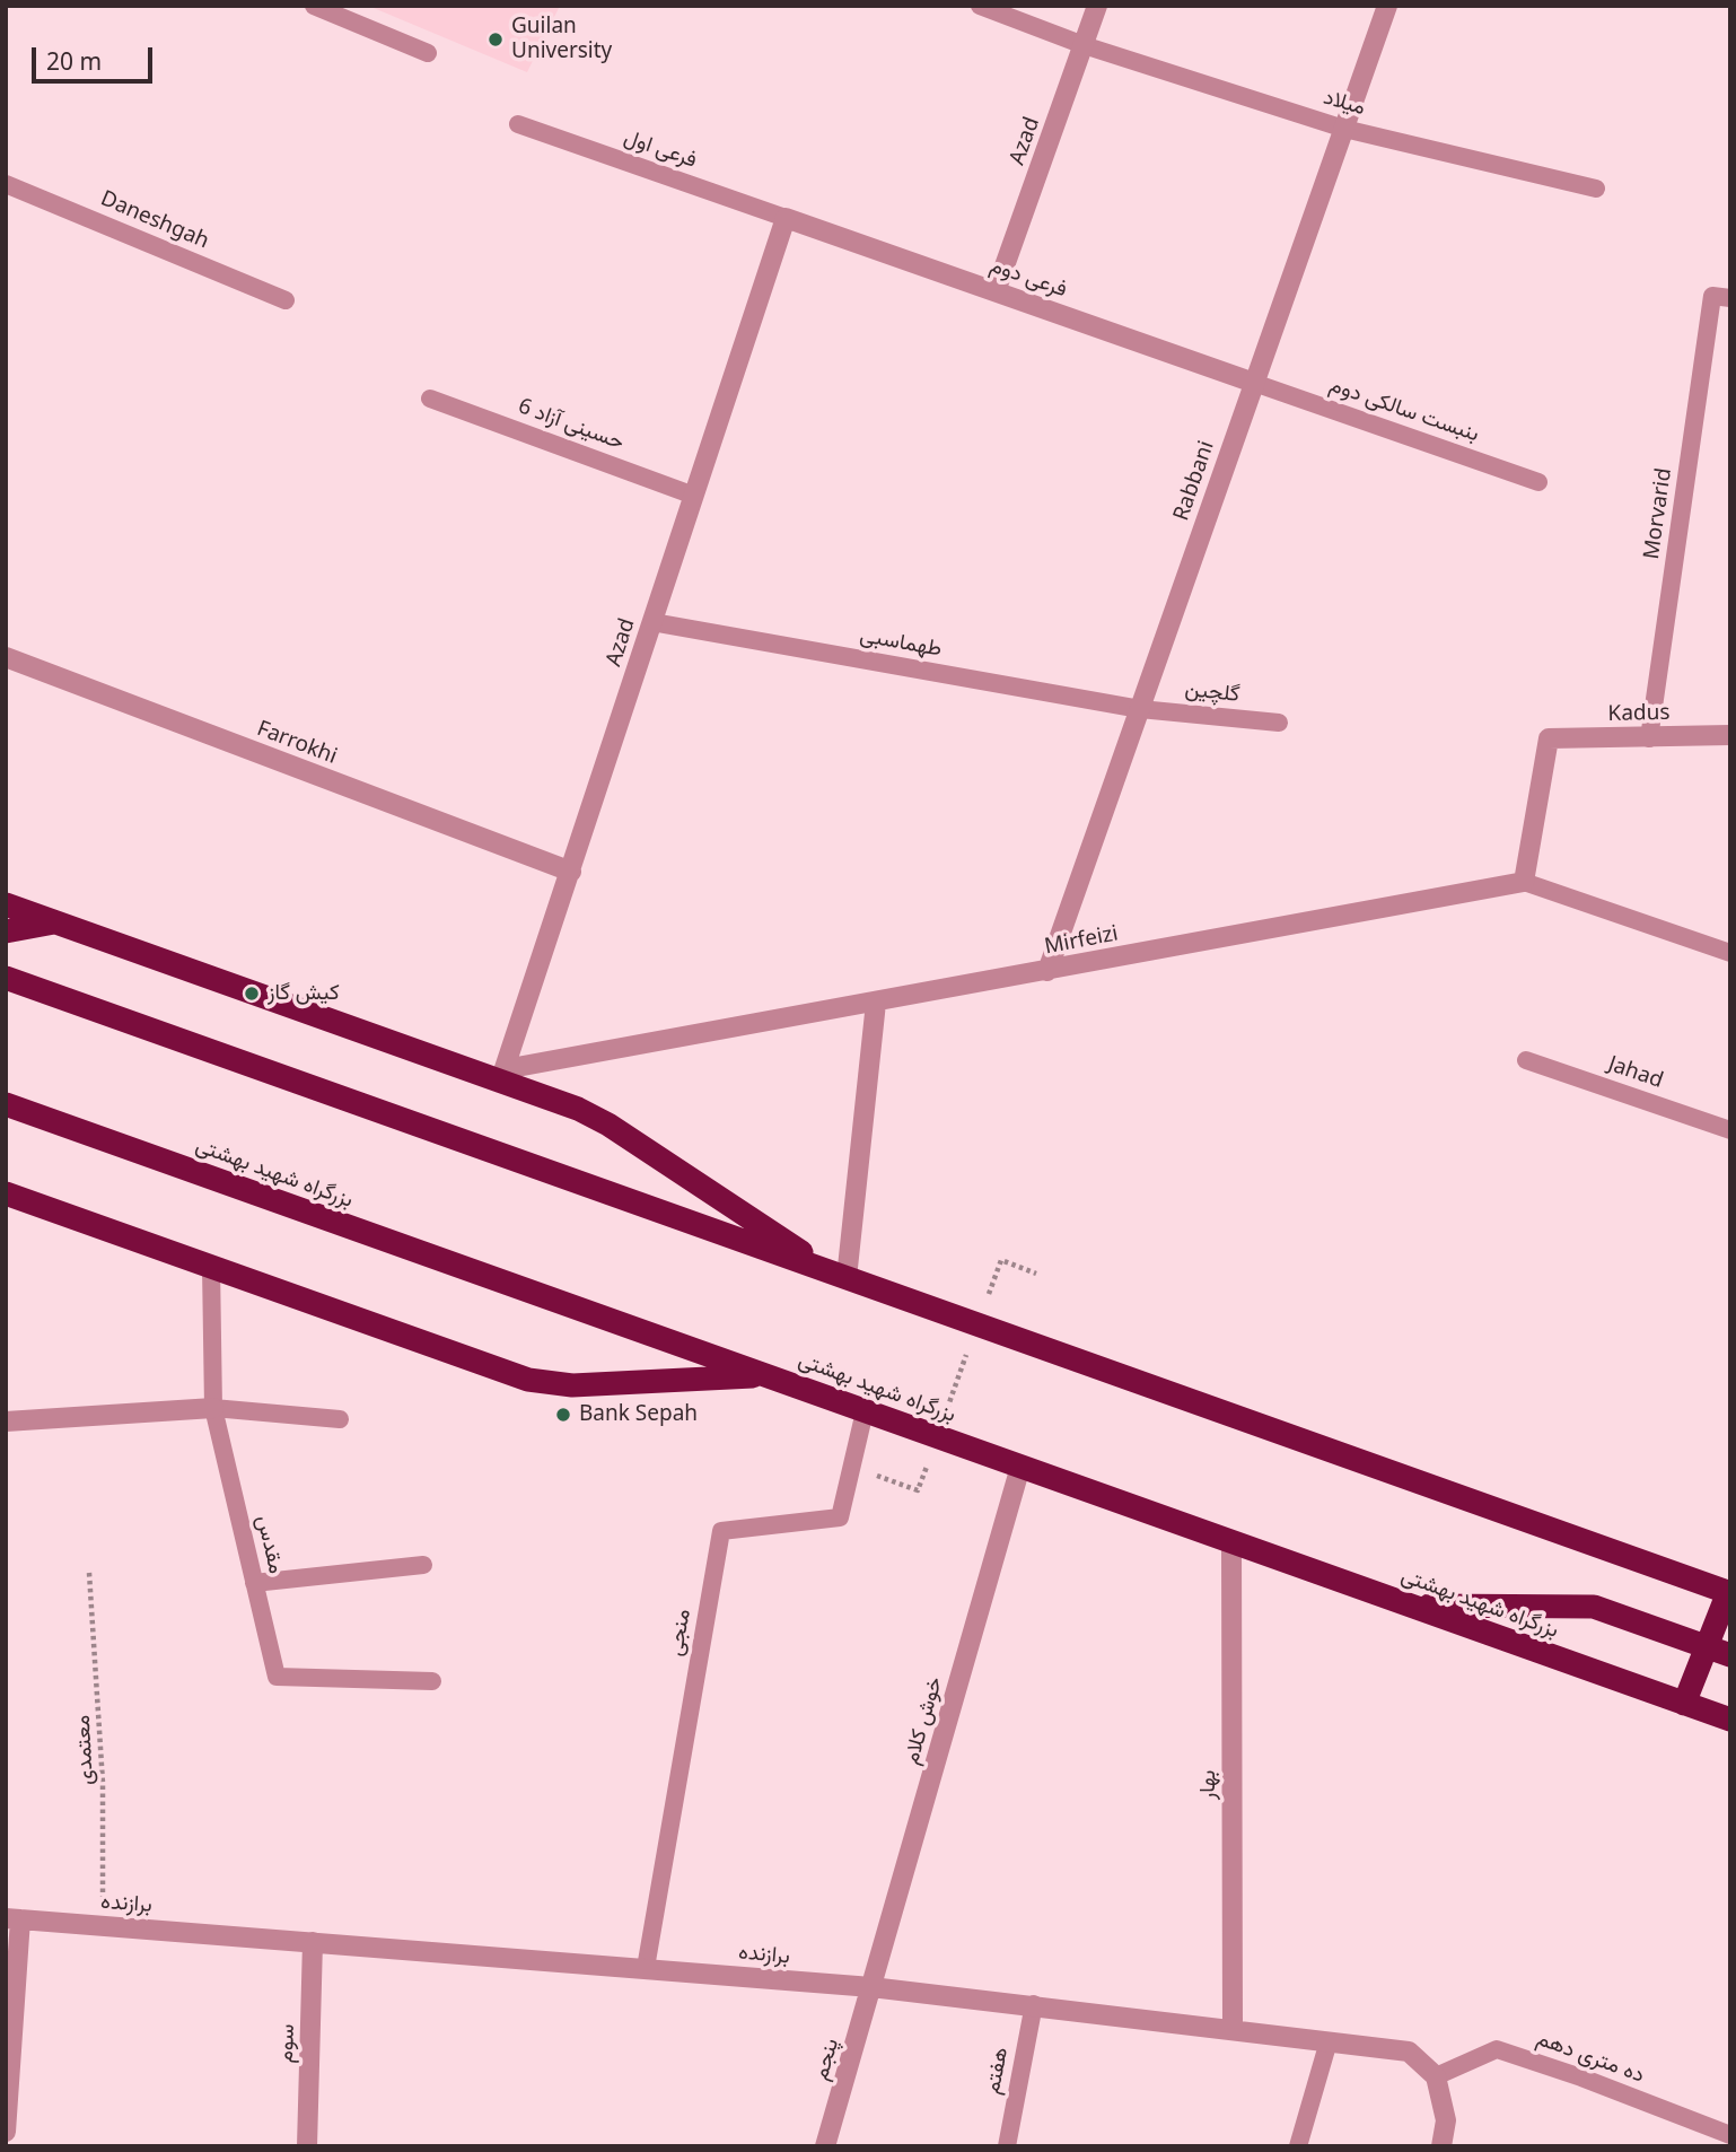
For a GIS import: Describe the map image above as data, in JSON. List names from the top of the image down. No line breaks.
{"streets":{"highway":["بزرگراه شهید بهشتی"],"street":["Azad","فرعی دوم","Rabbani","Kadus","Farrokhi","Mirfeizi","خوش کلام","بهار","برازنده","سوم","پنجم"],"lane":["میلاد","فرعی اول","Daneshgah","بنبست سالکی دوم","حسینی آزاد 6","Morvarid","طهماسبی","گلچین","Jahad","مقدس","منجی","ده متری دهم","هفتم"],"path":["معتمدی"]},"crossings":[["میلاد","Azad"],["میلاد","Rabbani"],["Azad","فرعی اول"],["Azad","فرعی دوم"],["Azad","حسینی آزاد 6"],["Azad","طهماسبی"],["Azad","Farrokhi"],["Azad","Mirfeizi"],["فرعی اول","فرعی دوم"],["فرعی دوم","بنبست سالکی دوم"],["فرعی دوم","Rabbani"],["بنبست سالکی دوم","Rabbani"],["Rabbani","طهماسبی"],["Rabbani","گلچین"],["Rabbani","Mirfeizi"],["Morvarid","Kadus"],["طهماسبی","گلچین"],["Kadus","Mirfeizi"],["بزرگراه شهید بهشتی","منجی"],["بزرگراه شهید بهشتی","خوش کلام"],["بزرگراه شهید بهشتی","بهار"],["منجی","برازنده"],["خوش کلام","برازنده"],["خوش کلام","پنجم"],["معتمدی","برازنده"],["بهار","برازنده"],["برازنده","سوم"],["برازنده","ده متری دهم"],["برازنده","پنجم"],["برازنده","هفتم"]],"places":["Guilan University","كيش گاز","Bank Sepah"],"scale_bar":"20 m"}
